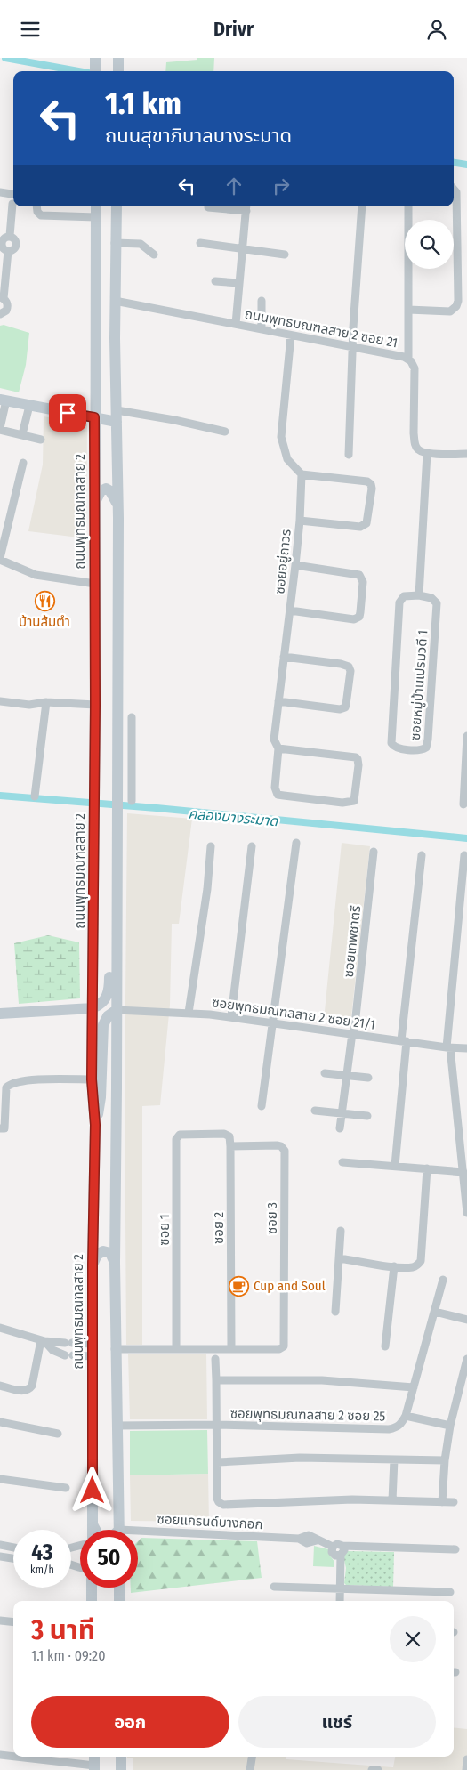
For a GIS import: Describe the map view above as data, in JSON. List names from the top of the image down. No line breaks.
{"streets":{"main road":["ถนนพุทธมณฑลสาย 2"],"street":["ถนนพุทธมณฑลสาย 2 ซอย 21","ซอยอยู่ถาวร","ซอยหมู่บ้านเปรมวดี 1","ซอยเทพชาตรี","ซอยพุทธมณฑลสาย 2 ซอย 21/1","ซอย 3","ซอย 2","ซอย 1","ซอยพุทธมณฑลสาย 2 ซอย 25","ซอยแกรนด์บางกอก"]},"crossings":[["ซอยเทพชาตรี","ซอยพุทธมณฑลสาย 2 ซอย 21/1"],["ซอย 3","ซอย 2"],["ซอย 3","ซอย 1"],["ซอย 2","ซอย 1"]],"water":["คลองบางระมาด"],"places":{"restaurant":["บ้านส้มตำ"],"cafe":["Cup and Soul"]},"page":{"header":"Drivr","turn":["1.1 km","ถนนสุขาภิบาลบางระมาด"],"speed":"43 km/h","limit":"50","heading":["3 นาที","1.1 km · 09:20"],"buttons":["ออก","แชร์"]}}
